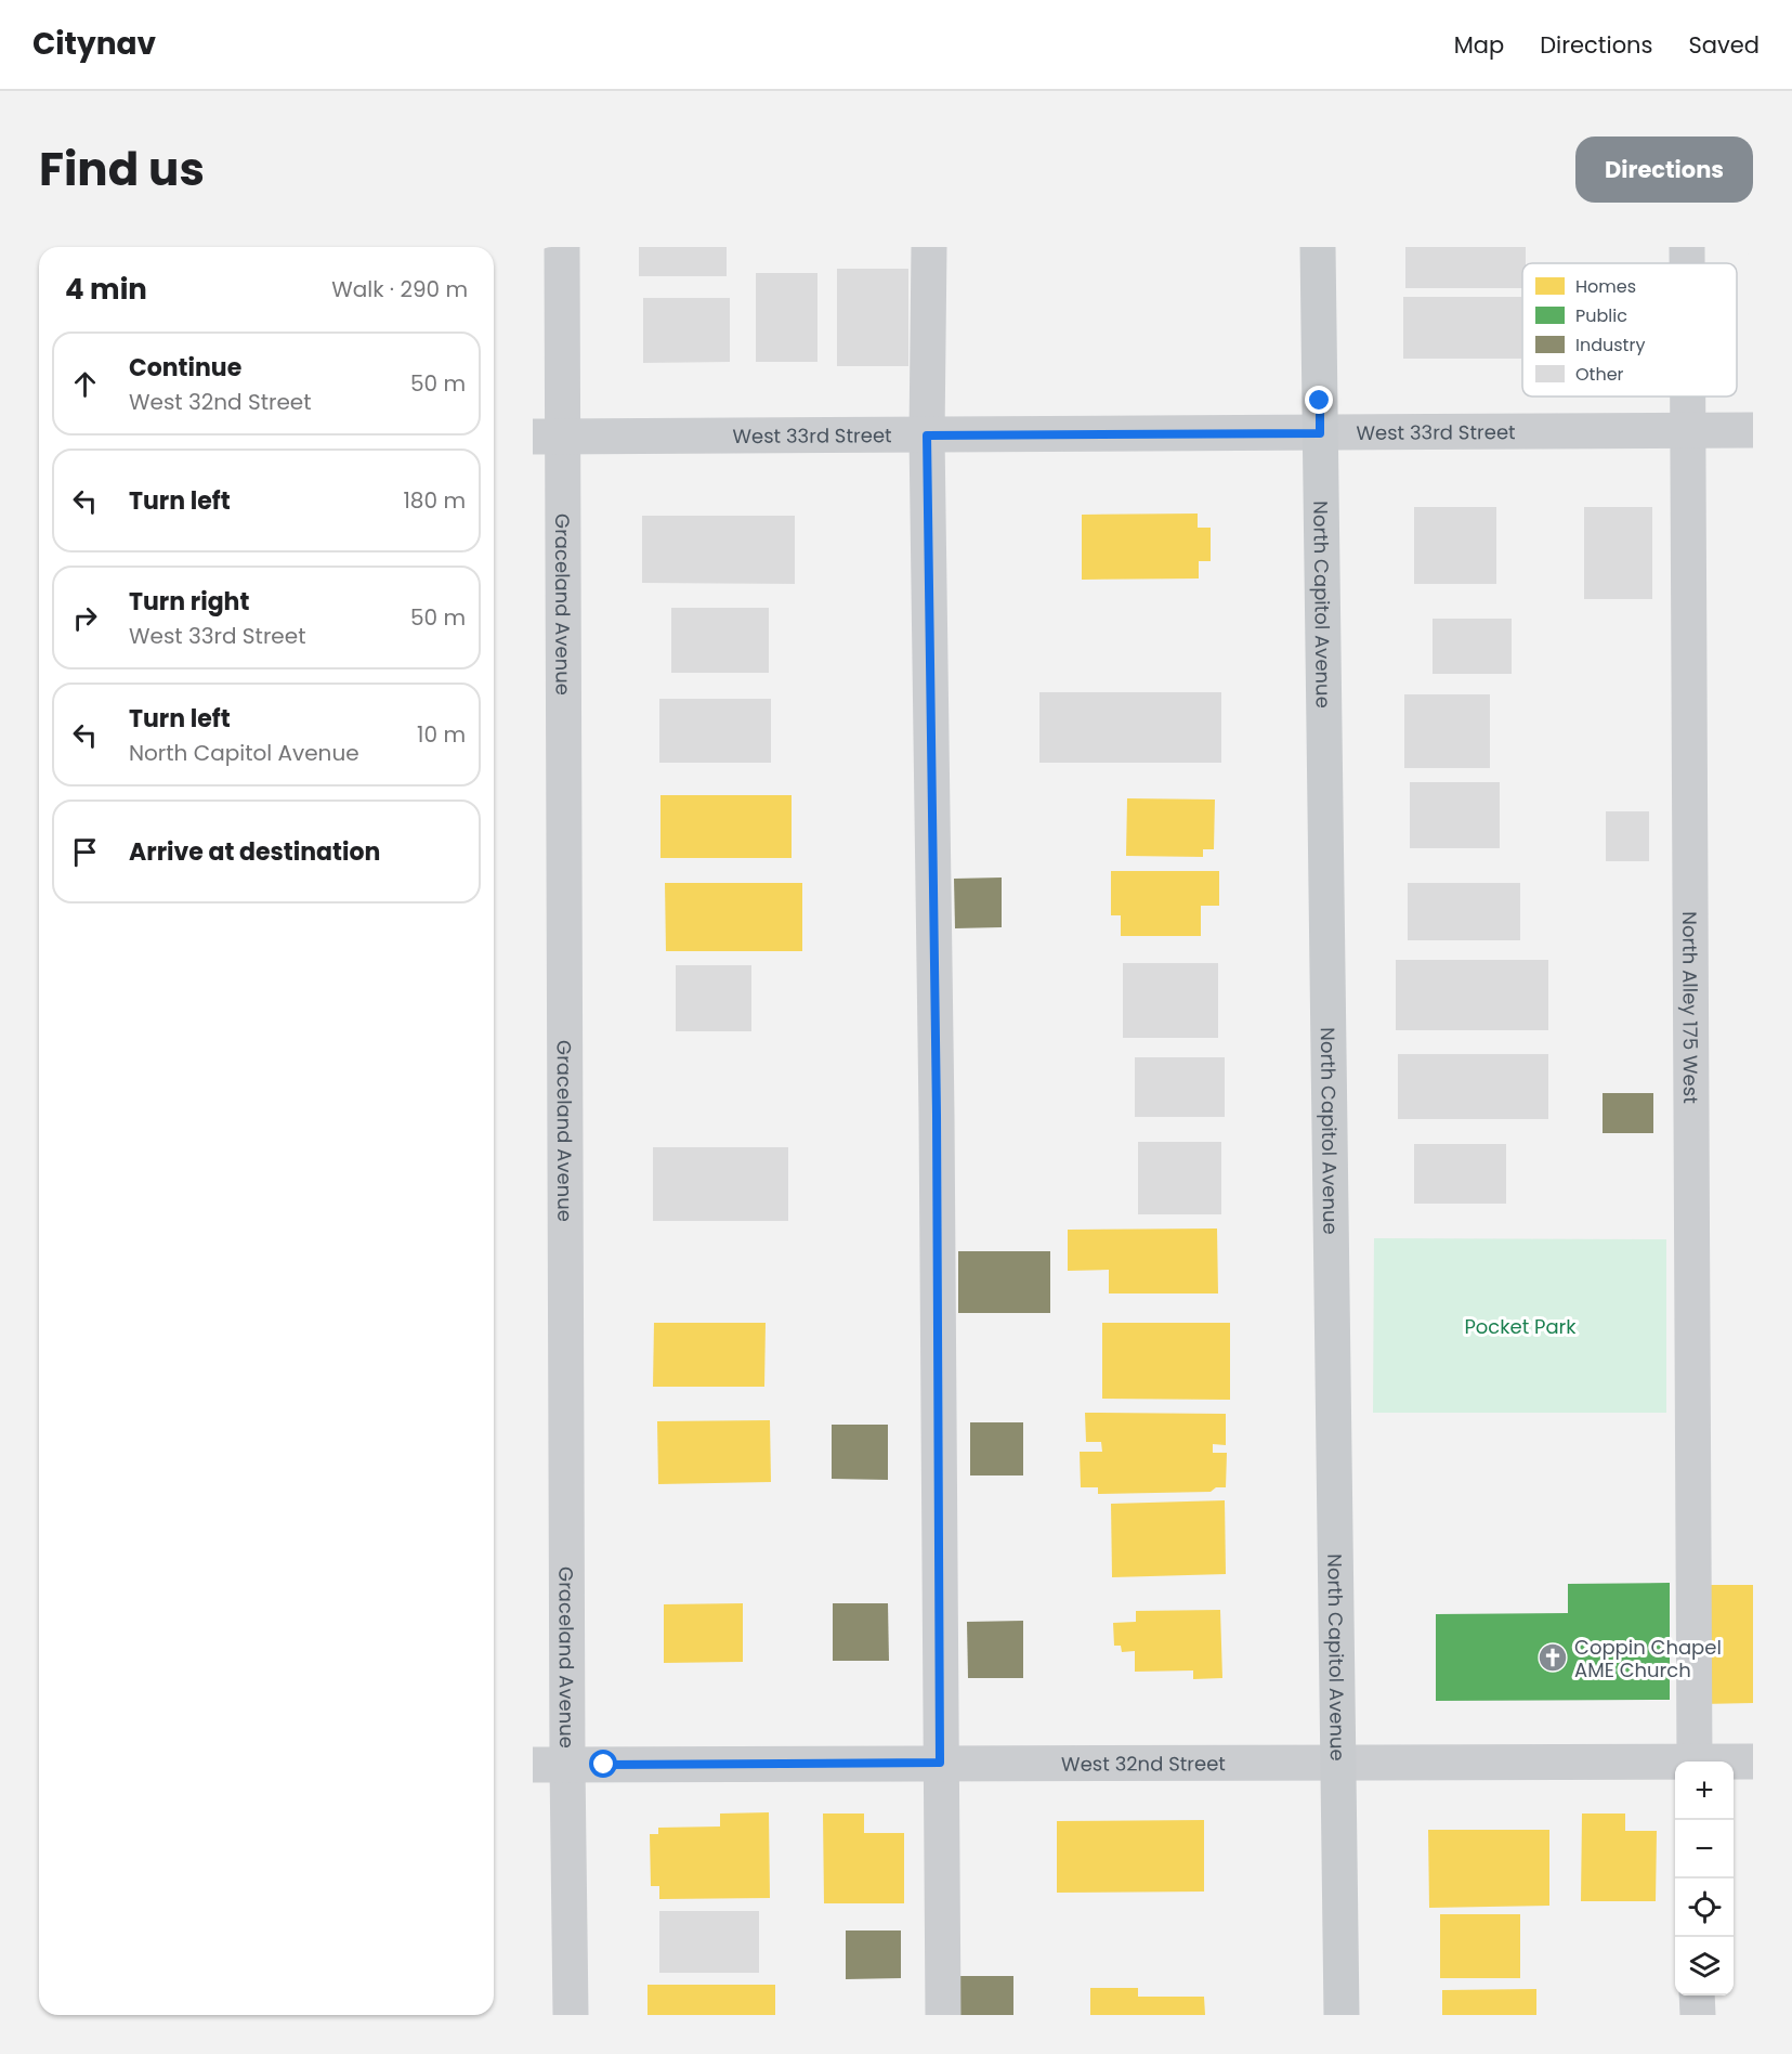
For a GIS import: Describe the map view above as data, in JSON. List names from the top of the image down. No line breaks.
{"streets":{"main road":["North Capitol Avenue"],"street":["West 33rd Street","Graceland Avenue","North Alley 175 West","West 32nd Street"]},"crossings":[["West 33rd Street","Graceland Avenue"],["West 33rd Street","North Capitol Avenue"],["West 33rd Street","North Alley 175 West"],["Graceland Avenue","West 32nd Street"],["North Capitol Avenue","West 32nd Street"]],"parks":["Pocket Park"],"places":{"church":["Coppin Chapel AME Church"]},"legend":["Homes","Public","Industry","Other"],"page":{"header":"Citynav","nav":["Map","Directions","Saved"],"title":"Find us","buttons":"Directions","heading":["4 min","Walk · 290 m"],"list":[["Continue","West 32nd Street","50 m"],["Turn left","180 m"],["Turn right","West 33rd Street","50 m"],["Turn left","North Capitol Avenue","10 m"],"Arrive at destination"],"map_buttons":["+","−"]}}
